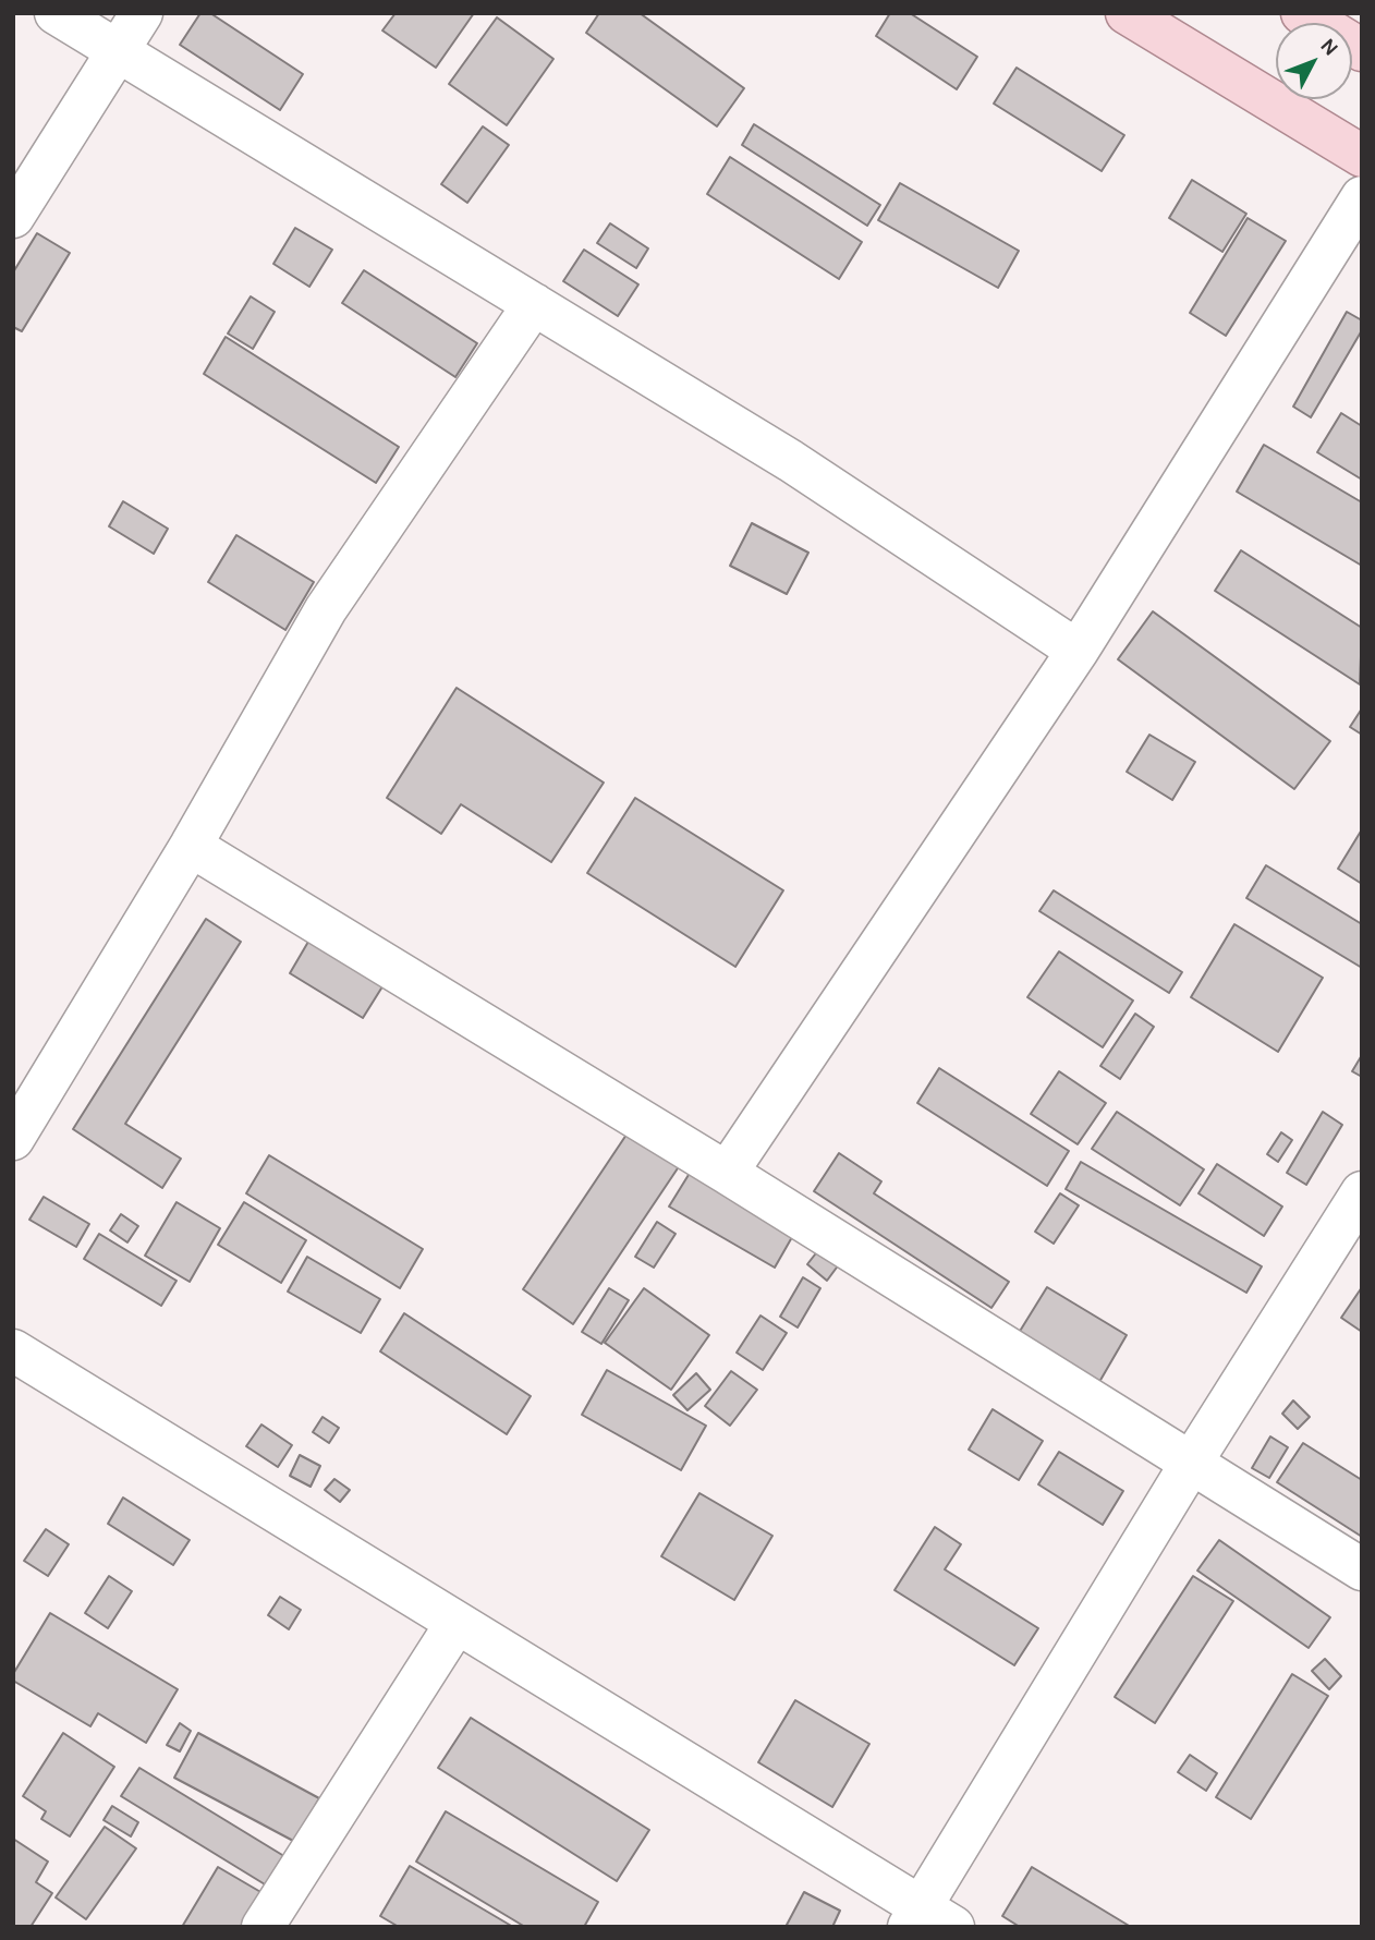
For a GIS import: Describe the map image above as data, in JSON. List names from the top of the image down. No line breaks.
{"north":"top right"}
